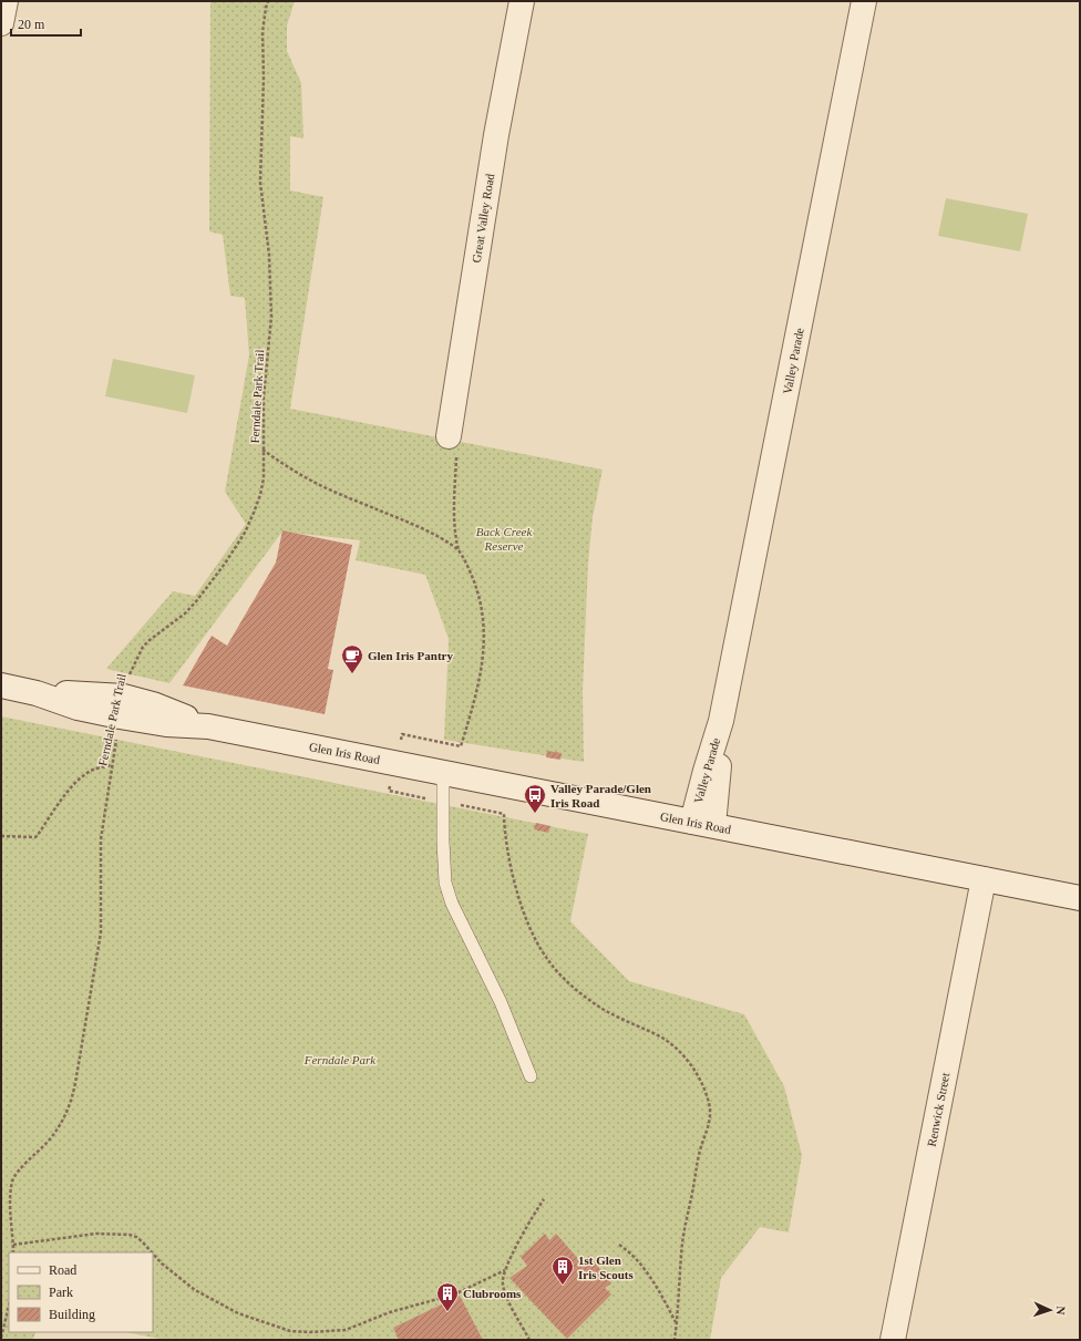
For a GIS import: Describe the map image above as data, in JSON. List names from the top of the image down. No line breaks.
{"streets":{"street":["Great Valley Road","Valley Parade","Glen Iris Road","Renwick Street"],"path":["Ferndale Park Trail"]},"crossings":[["Valley Parade","Glen Iris Road"],["Ferndale Park Trail","Glen Iris Road"],["Glen Iris Road","Renwick Street"]],"parks":["Back Creek Reserve","Ferndale Park"],"places":{"cafe":["Glen Iris Pantry"],"bus stop":["Valley Parade/Glen Iris Road"],"building":["1st Glen Iris Scouts","Clubrooms"]},"legend":["Road","Park","Building"],"scale_bar":"20 m","north":"right"}
